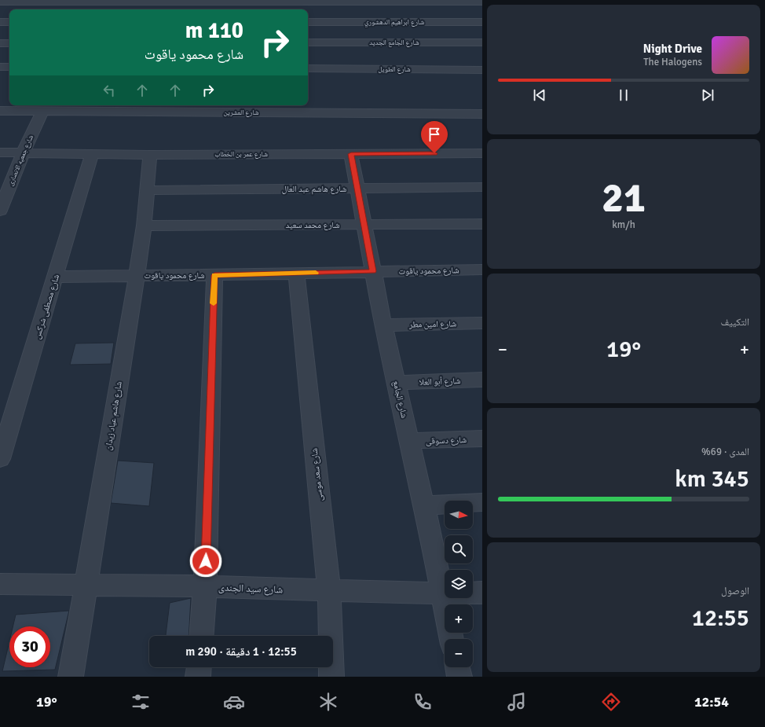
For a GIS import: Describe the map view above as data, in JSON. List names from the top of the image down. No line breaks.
{"streets":{"street":["شارع ابراهيم الدهشوري","شارع الجامع الجديد","شارع الطويل","شارع العشرين","شارع عمر بن الخطاب","شارع جمعيه الانصارى","شارع هاشم عبد العال","شارع محمد سعيد","شارع محمود ياقوت","شارع مصطفى شركس","شارع امين مطر","شارع أبو العلا","شارع الجامع","شارع هاشم عياد زيدان","شارع دسوقى","شارع سعد موسى","شارع سيد الجندى"]},"crossings":[["شارع العشرين","شارع جمعيه الانصارى"],["شارع عمر بن الخطاب","شارع جمعيه الانصارى"],["شارع عمر بن الخطاب","شارع مصطفى شركس"],["شارع عمر بن الخطاب","شارع الجامع"],["شارع عمر بن الخطاب","شارع هاشم عياد زيدان"],["شارع هاشم عبد العال","شارع الجامع"],["شارع هاشم عبد العال","شارع هاشم عياد زيدان"],["شارع محمد سعيد","شارع الجامع"],["شارع محمد سعيد","شارع هاشم عياد زيدان"],["شارع محمود ياقوت","شارع مصطفى شركس"],["شارع محمود ياقوت","شارع الجامع"],["شارع محمود ياقوت","شارع هاشم عياد زيدان"],["شارع محمود ياقوت","شارع سعد موسى"],["شارع امين مطر","شارع الجامع"],["شارع أبو العلا","شارع الجامع"],["شارع الجامع","شارع دسوقى"],["شارع الجامع","شارع سيد الجندى"],["شارع هاشم عياد زيدان","شارع سيد الجندى"],["شارع سعد موسى","شارع سيد الجندى"]],"north":"right","page":{"turn":["110 m","شارع محمود ياقوت"],"song":["Night Drive","The Halogens"],"tile":[["21","km/h"],"التكييف",["المدى · 69%","345 km"],["الوصول","12:55"]],"heat":["−","19°","+"],"map_buttons":["+","−"],"limit":"30","trip":"12:55 · 1 دقيقة · 290 m","tabs":["12:54","19°"]}}
